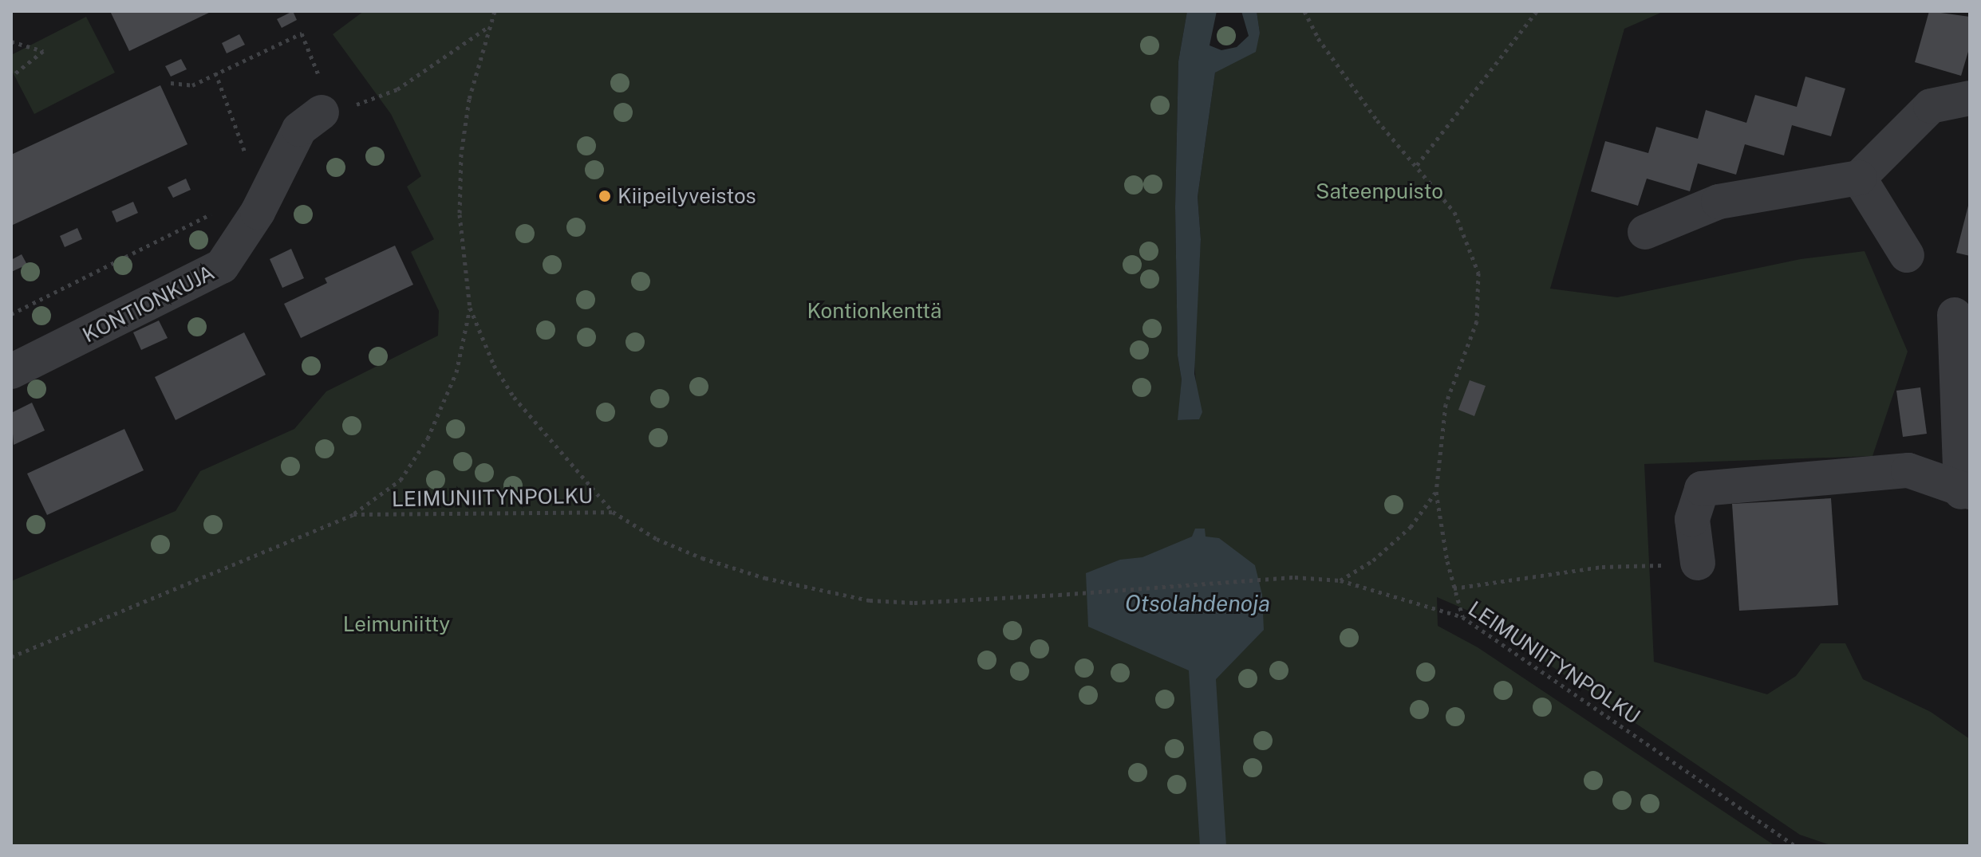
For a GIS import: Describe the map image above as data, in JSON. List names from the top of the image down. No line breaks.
{"streets":{"street":["KONTIONKUJA"],"path":["LEIMUNIITYNPOLKU"]},"water":["Otsolahdenoja"],"parks":["Sateenpuisto","Kontionkenttä","Leimuniitty"],"places":["Kiipeilyveistos"]}
